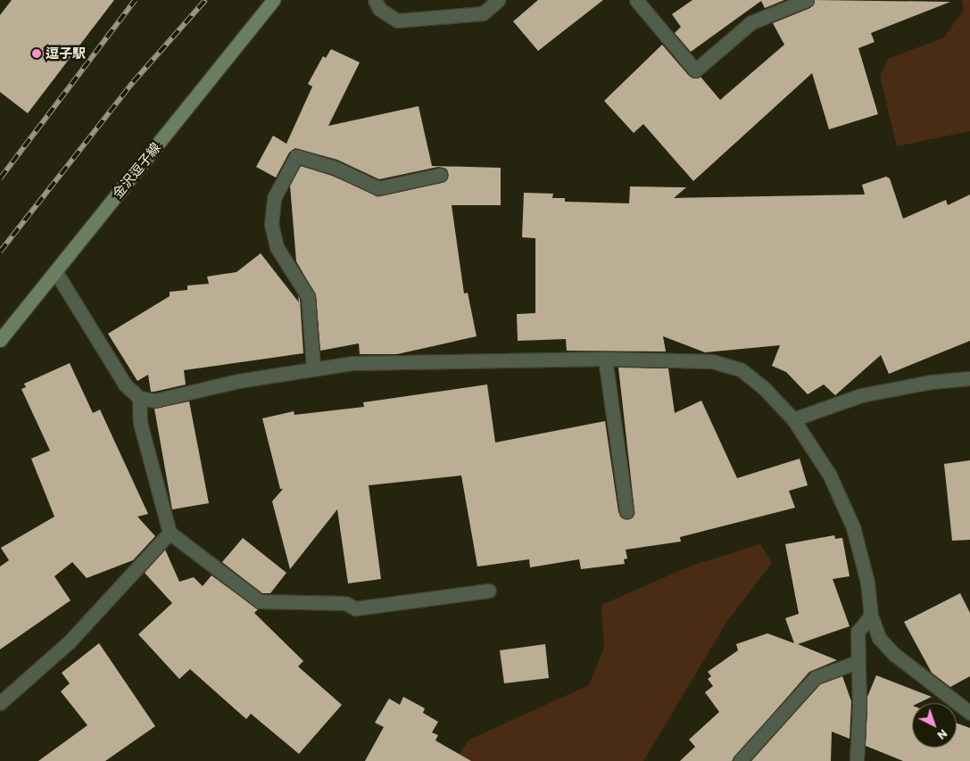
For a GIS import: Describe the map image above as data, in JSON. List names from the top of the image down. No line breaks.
{"streets":{"main road":["金沢逗子線"]},"places":["逗子駅"],"north":"bottom right"}
